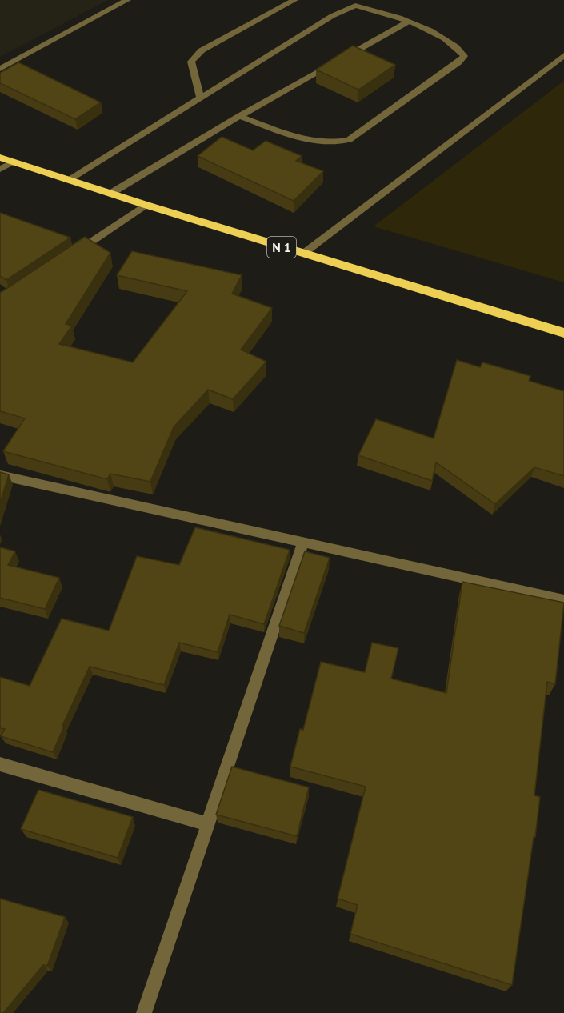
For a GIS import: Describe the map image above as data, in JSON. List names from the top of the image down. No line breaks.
{"streets":{"highway":["N 1"]}}
